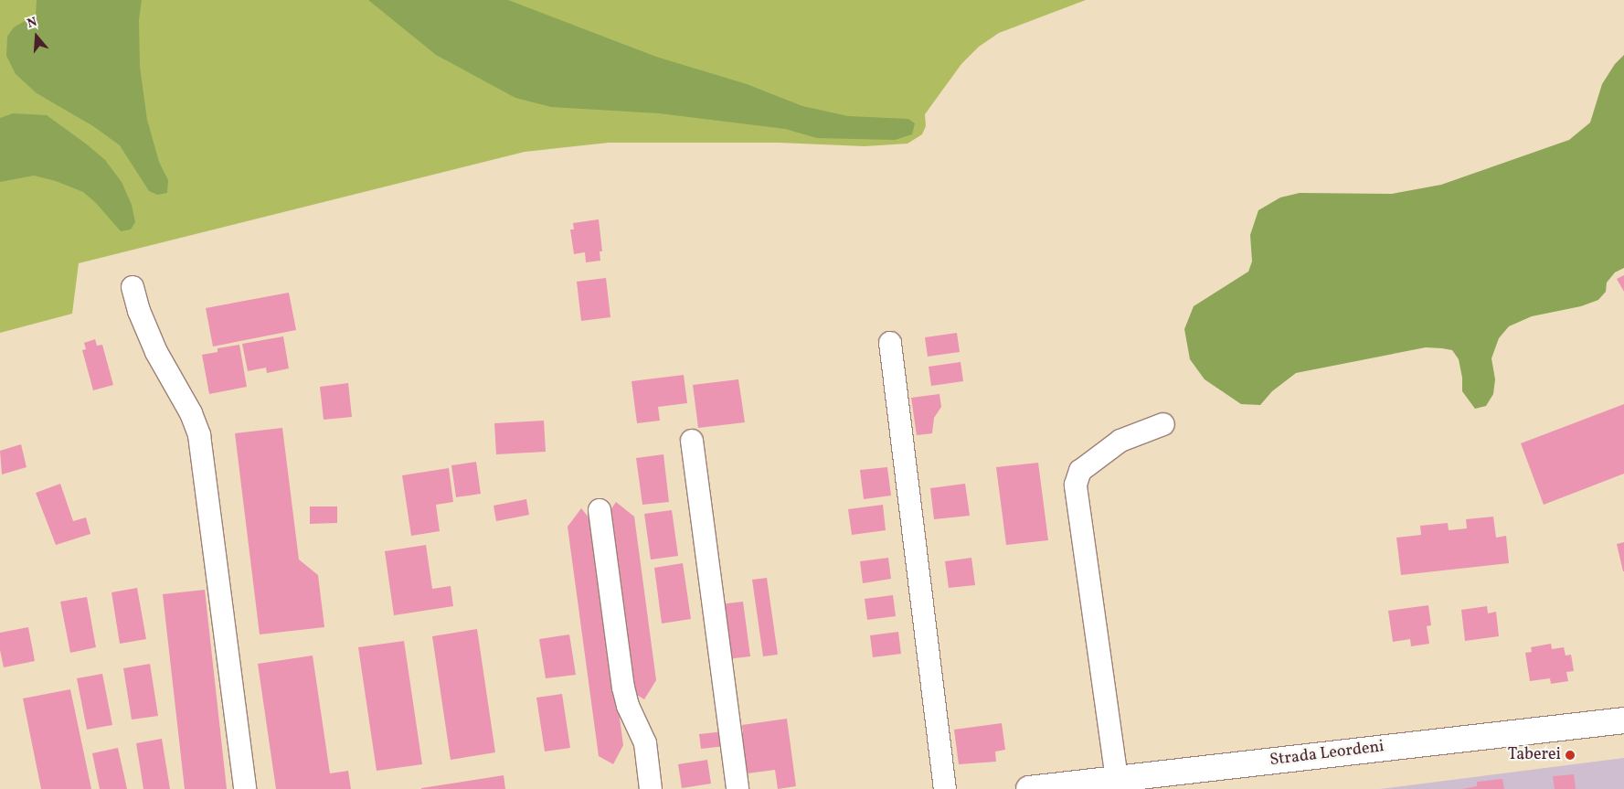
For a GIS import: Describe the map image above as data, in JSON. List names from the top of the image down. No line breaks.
{"streets":{"main road":["Strada Leordeni"]},"places":["Taberei"],"north":"top"}
